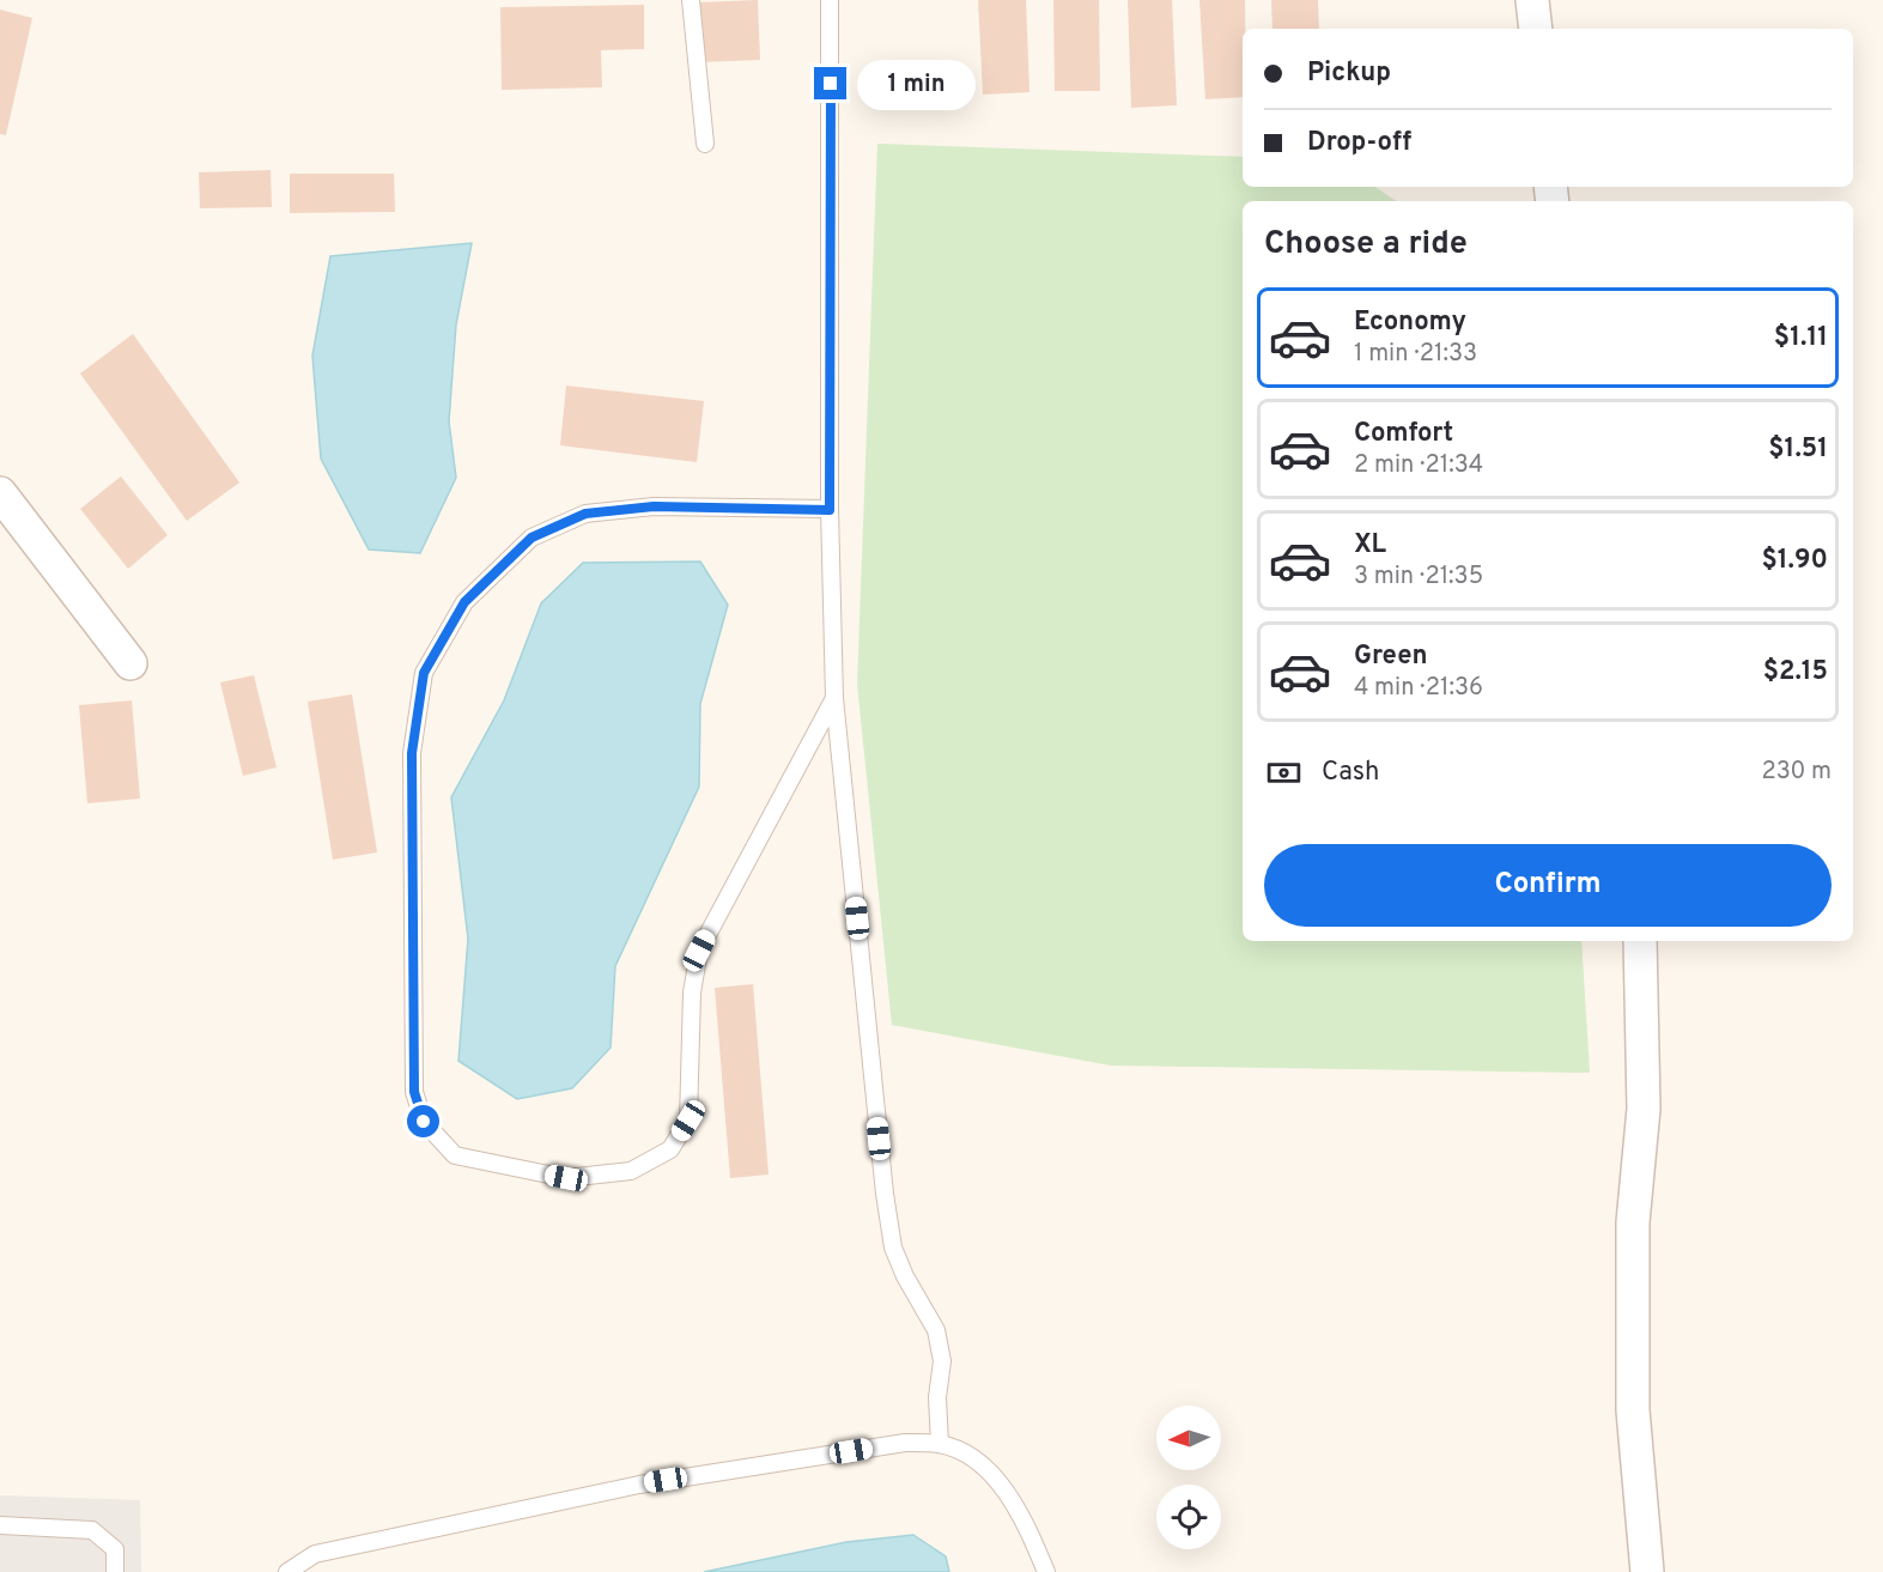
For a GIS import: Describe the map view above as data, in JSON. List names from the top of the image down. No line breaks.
{"north":"left","page":{"banner":["Pickup","Drop-off"],"bubble":"1 min","heading":"Choose a ride","list":[{"name":"Economy","note":"1 min · 21:33","value":"$1.11"},{"name":"Comfort","note":"2 min · 21:34","value":"$1.51"},{"name":"XL","note":"3 min · 21:35","value":"$1.90"},{"name":"Green","note":"4 min · 21:36","value":"$2.15"}],"pay":["Cash","230 m"],"buttons":"Confirm"}}
